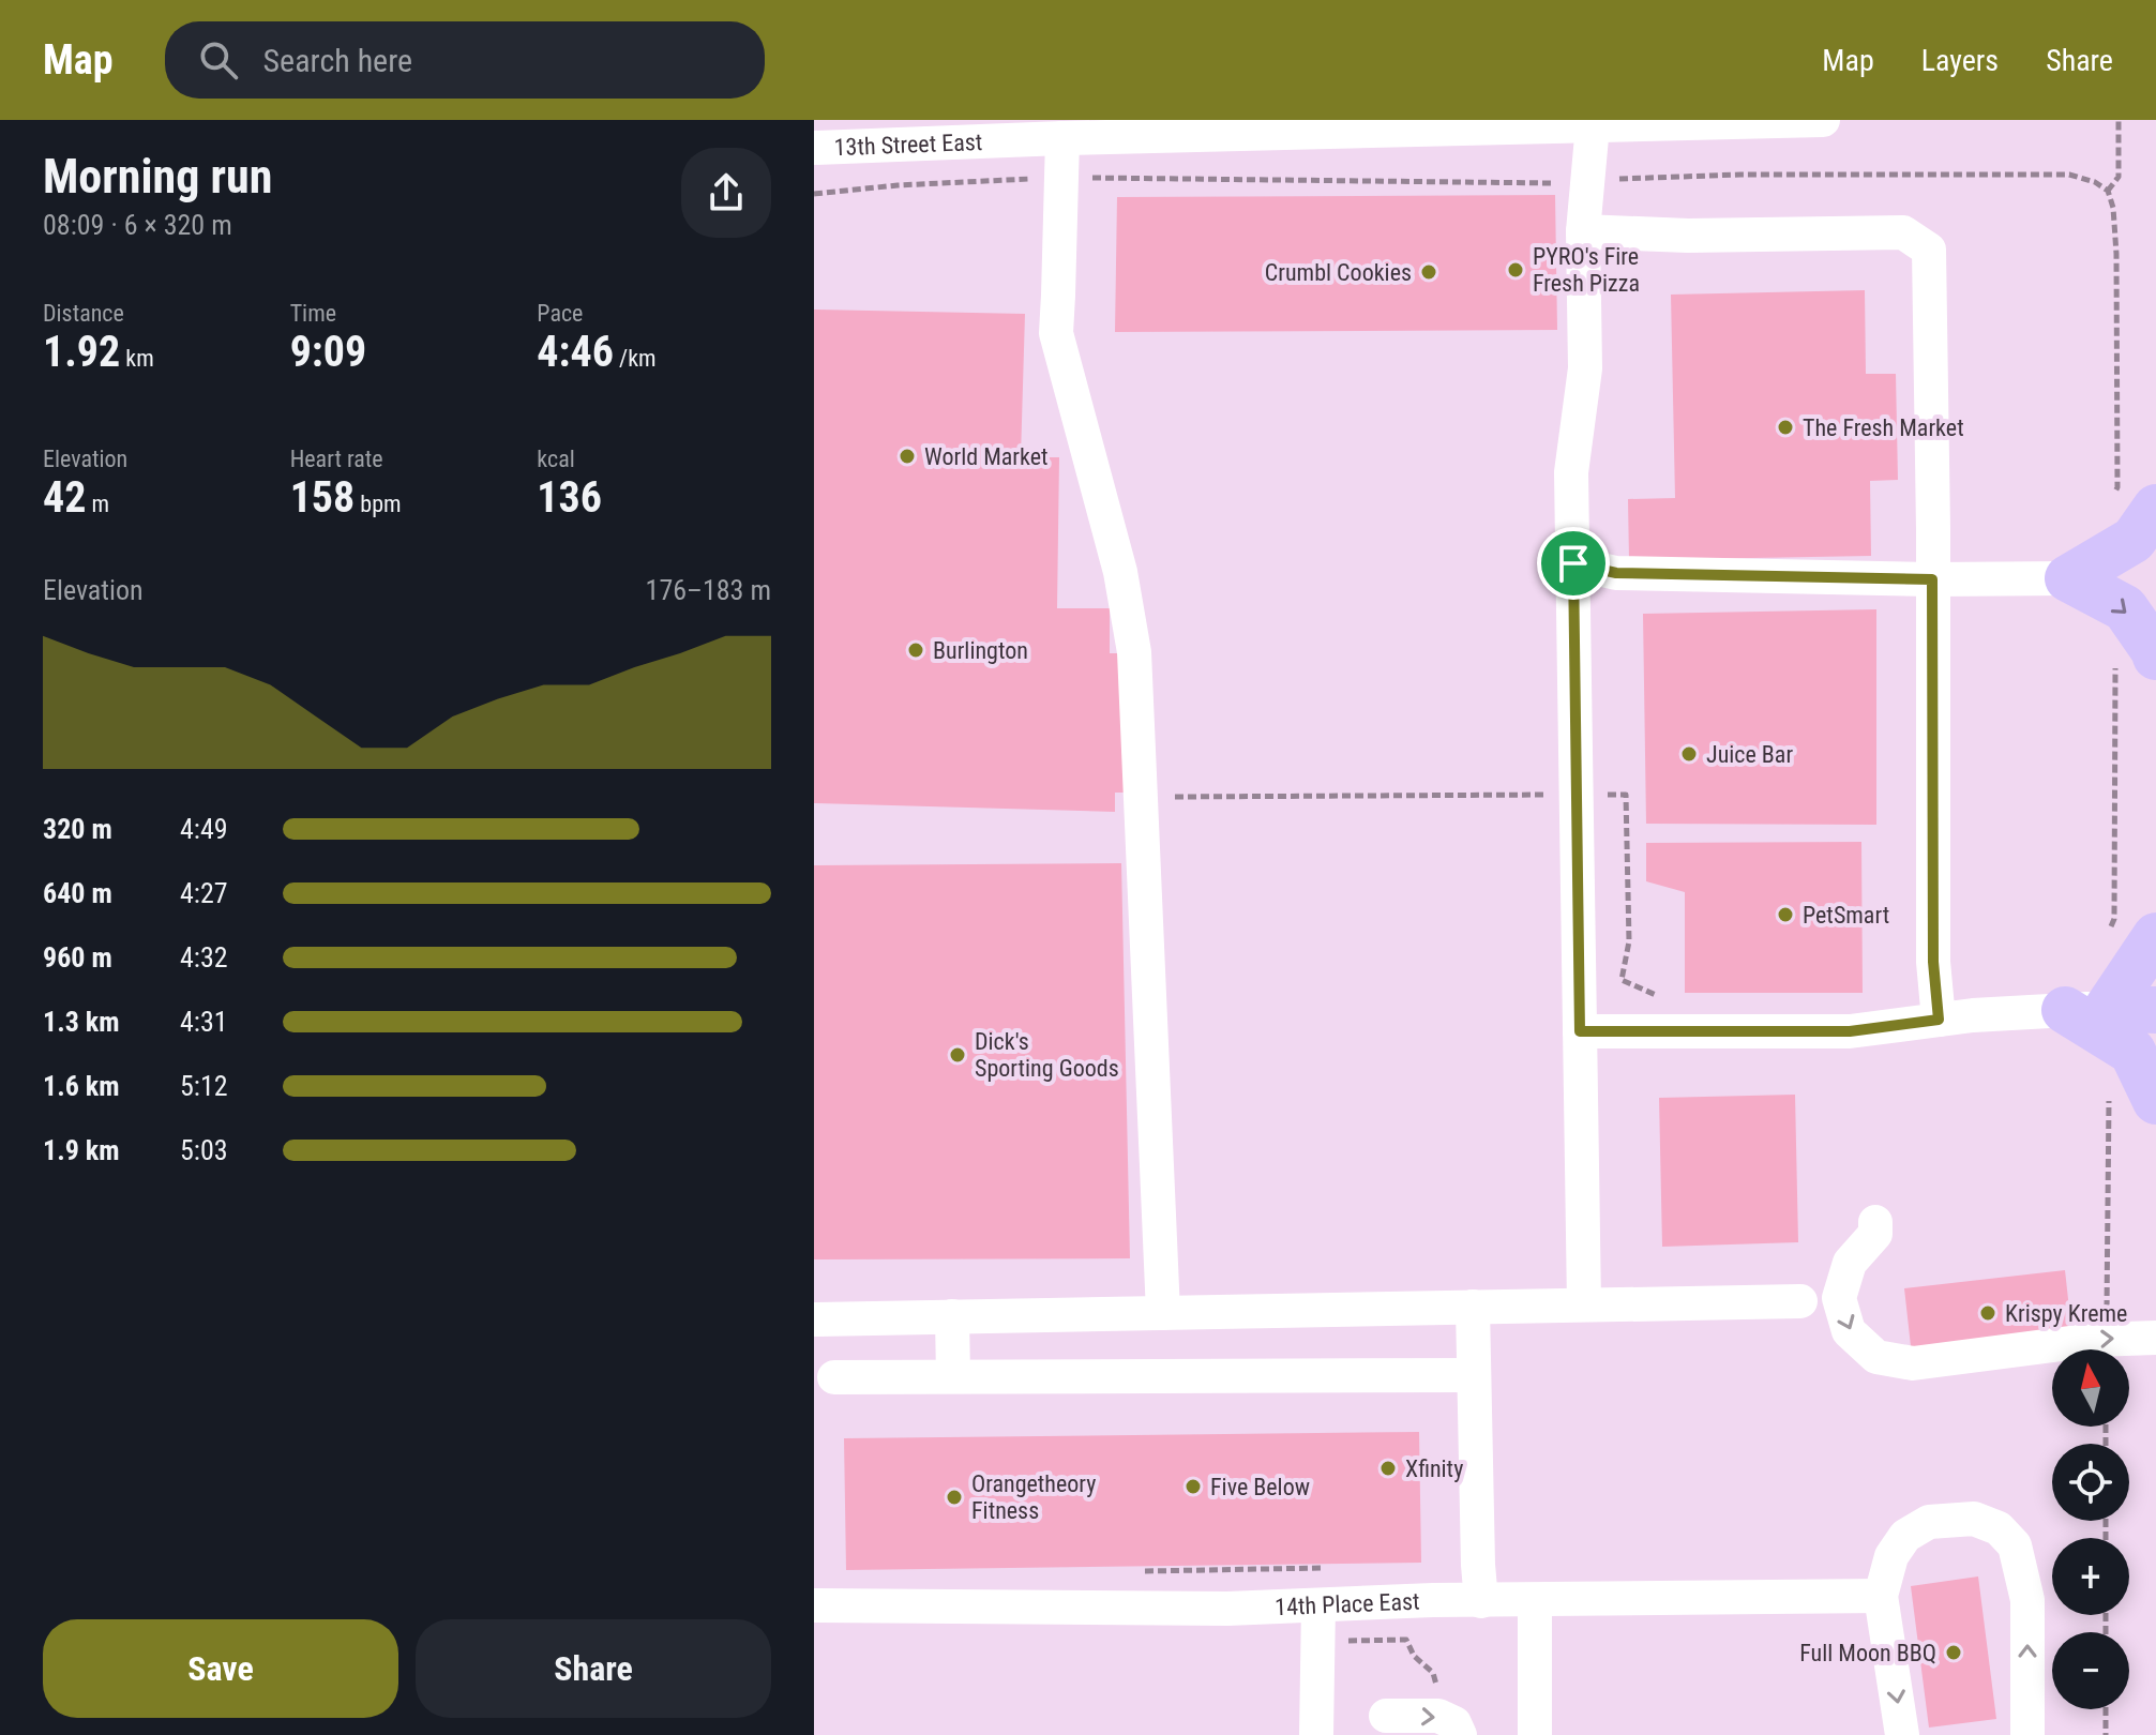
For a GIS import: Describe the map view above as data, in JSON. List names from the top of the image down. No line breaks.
{"streets":{"street":["13th Street East","14th Place East"]},"places":["PYRO's Fire Fresh Pizza","Crumbl Cookies","The Fresh Market","World Market","Burlington","Juice Bar","PetSmart","Dick's Sporting Goods","Krispy Kreme","Xfinity","Five Below","Orangetheory Fitness","Full Moon BBQ"],"north":"top","page":{"header":"Map","search":"Search here","nav":["Map","Layers","Share"],"heading":["Morning run","08:09 · 6 × 320 m"],"stats":[["Distance","1.92 km"],["Time","9:09"],["Pace","4:46 /km"],["Elevation","42 m"],["Heart rate","158 bpm"],["kcal","136"]],"chart":["Elevation","176–183 m"],"list":[{"name":"320 m","note":"4:49"},{"name":"640 m","note":"4:27"},{"name":"960 m","note":"4:32"},{"name":"1.3 km","note":"4:31"},{"name":"1.6 km","note":"5:12"},{"name":"1.9 km","note":"5:03"}],"map_buttons":["+","−"],"buttons":["Save","Share"]}}
